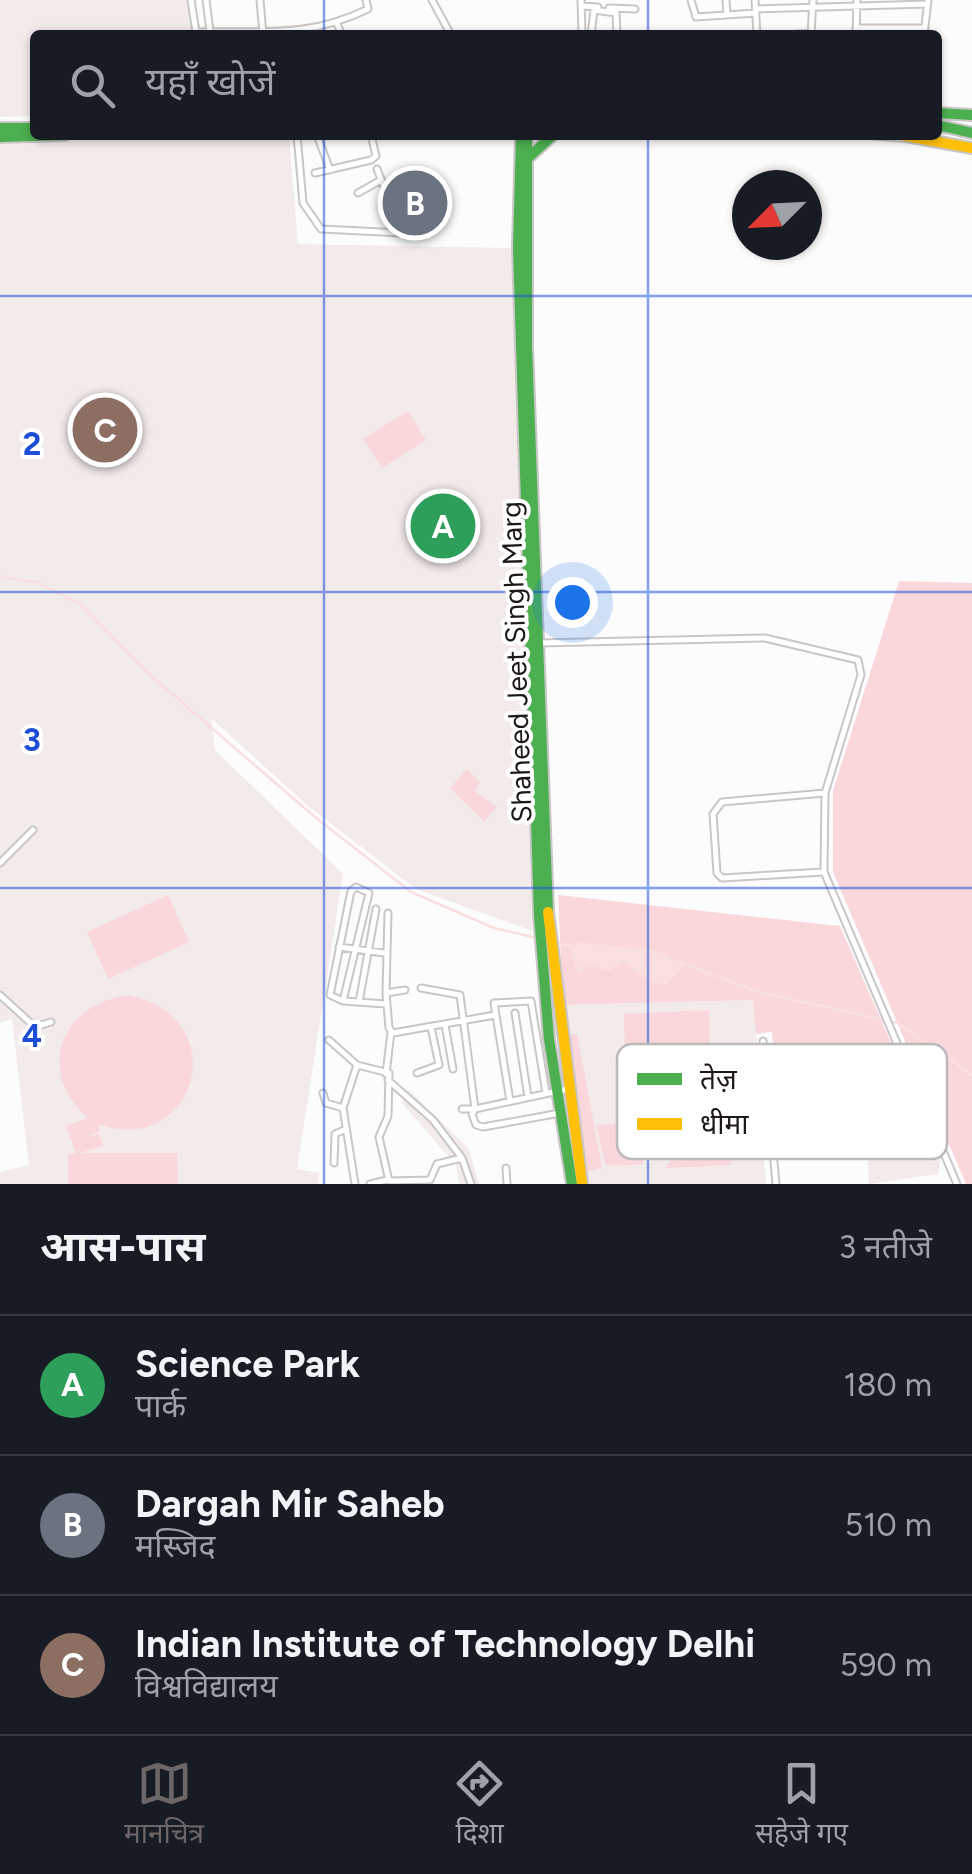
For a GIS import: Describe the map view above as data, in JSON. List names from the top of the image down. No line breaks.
{"streets":{"main road":["Shaheed Jeet Singh Marg"]},"legend":["तेज़","धीमा"],"north":"bottom left","page":{"search":"यहाँ खोजें","pins":["B","C","A"],"heading":["आस-पास","3 नतीजे"],"list":[{"mark":"A","name":"Science Park","note":"पार्क","value":"180 m"},{"mark":"B","name":"Dargah Mir Saheb","note":"मस्जिद","value":"510 m"},{"mark":"C","name":"Indian Institute of Technology Delhi","note":"विश्वविद्यालय","value":"590 m"}],"nav":["मानचित्र","दिशा","सहेजे गए"]},"grid":{"rows":["2","3","4"]}}
